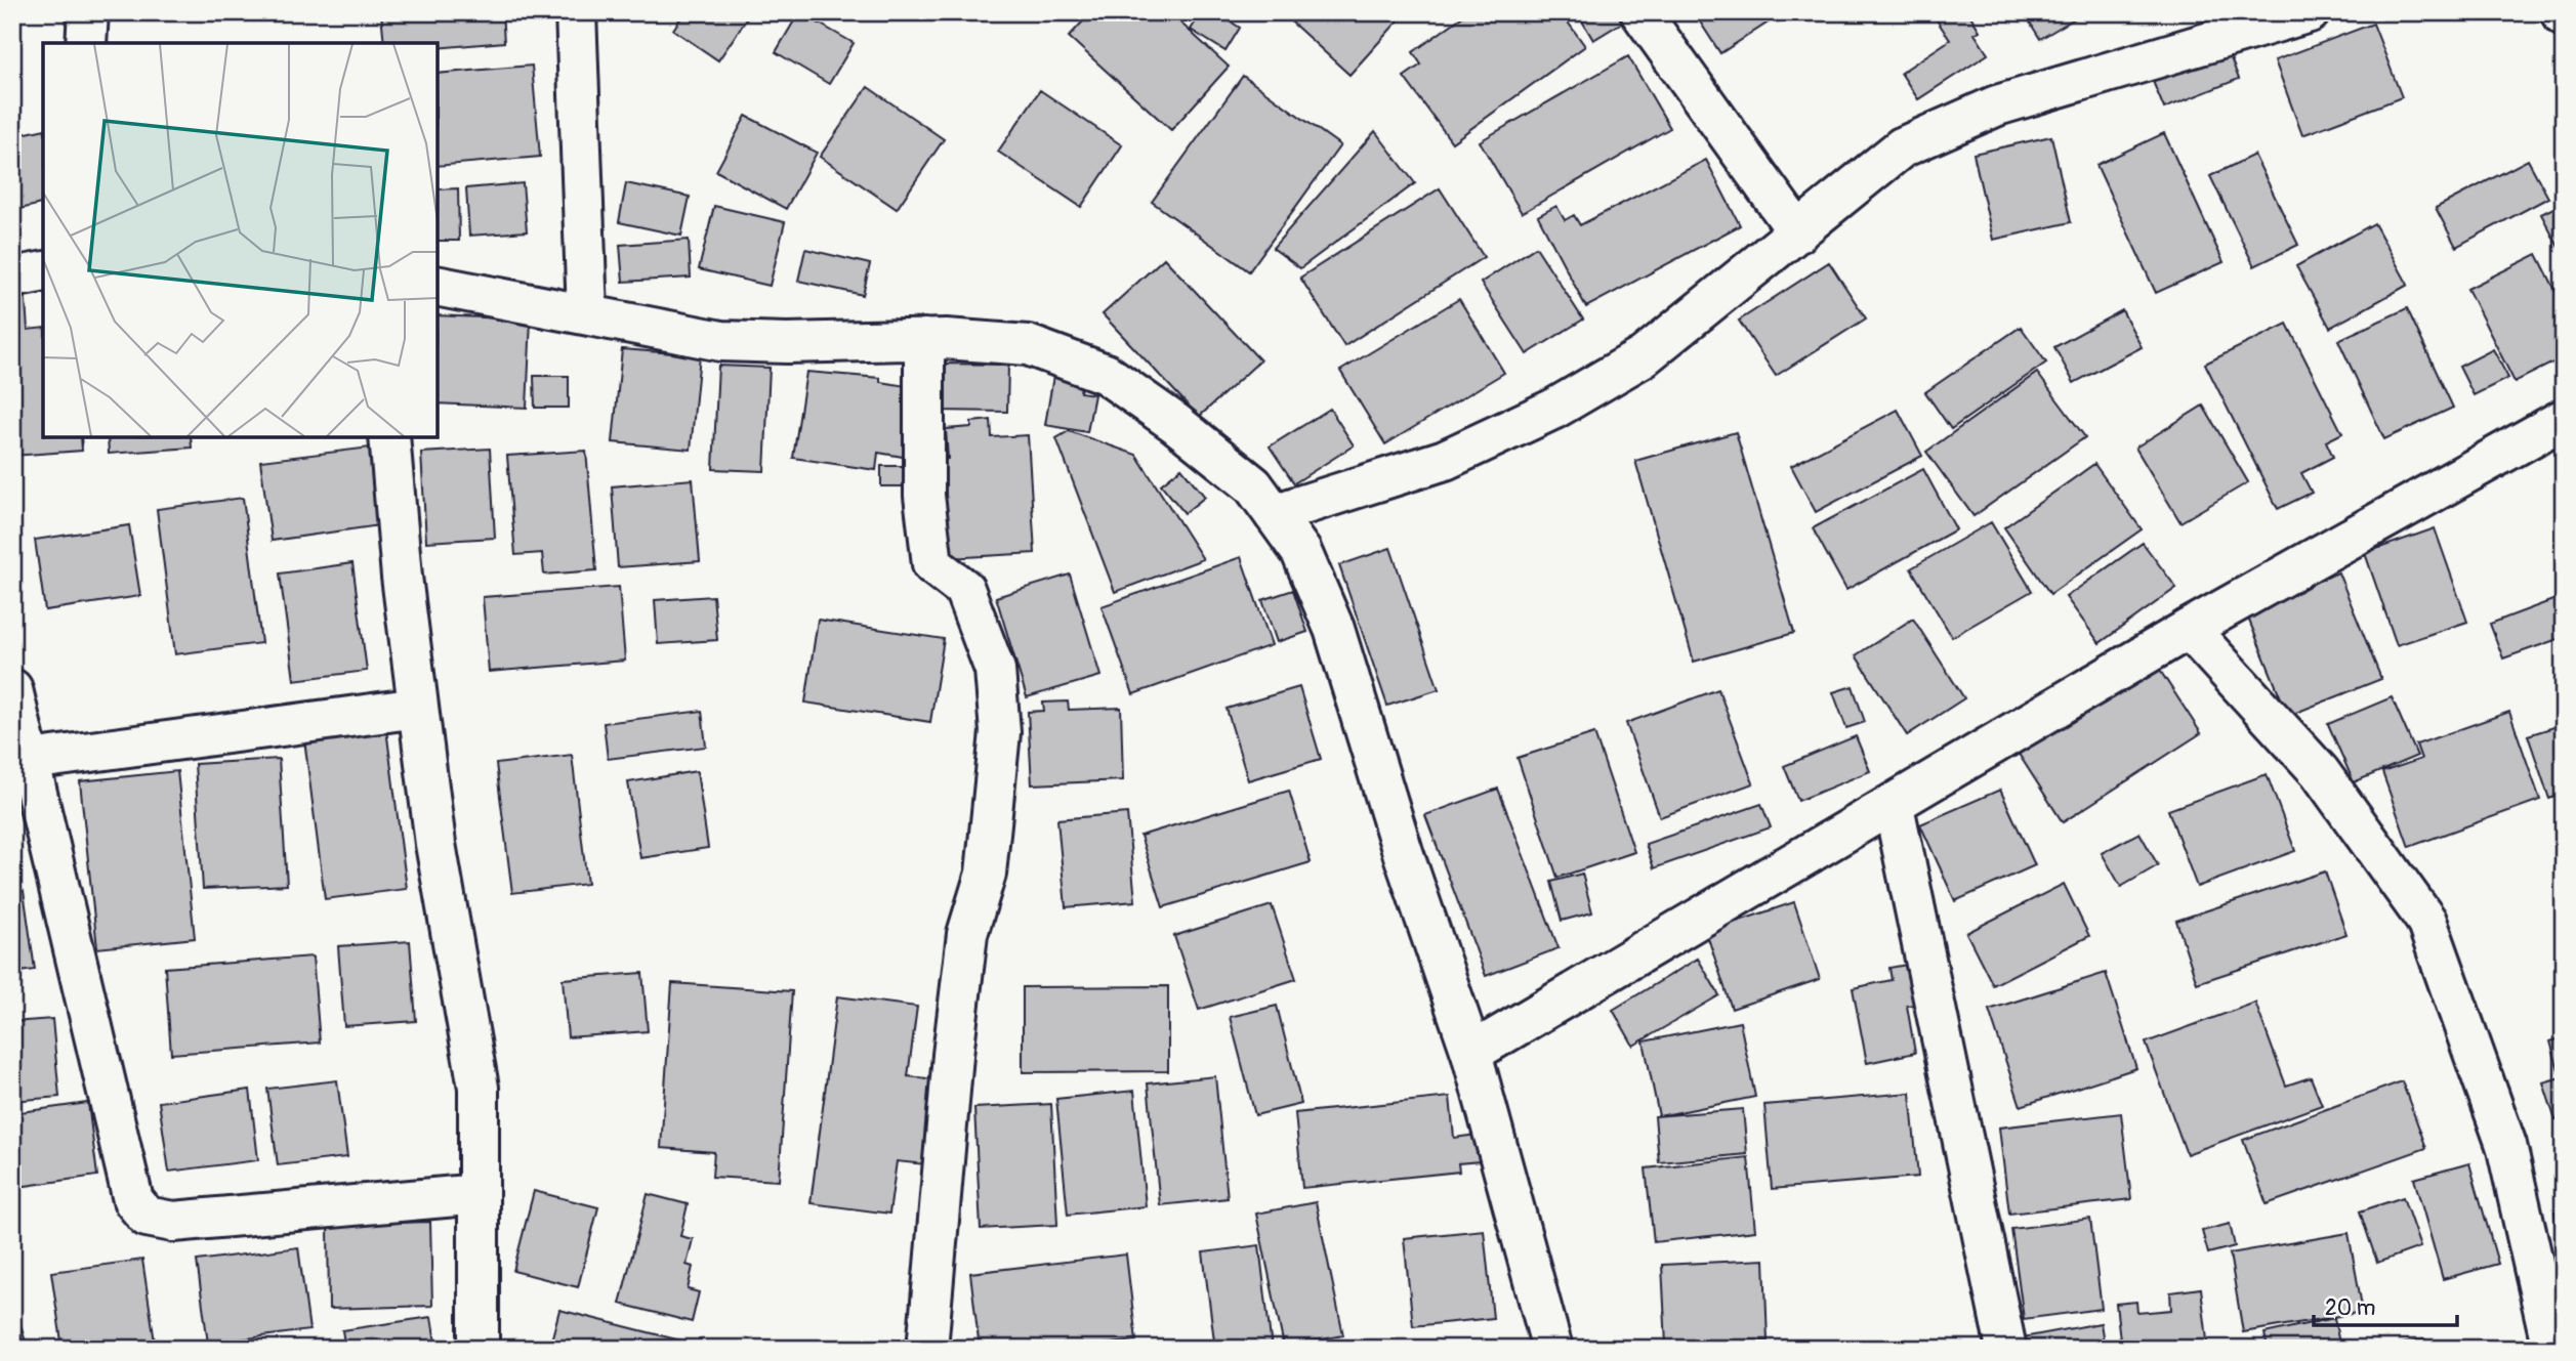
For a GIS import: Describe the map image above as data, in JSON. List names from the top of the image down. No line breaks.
{"scale_bar":"20 m"}
